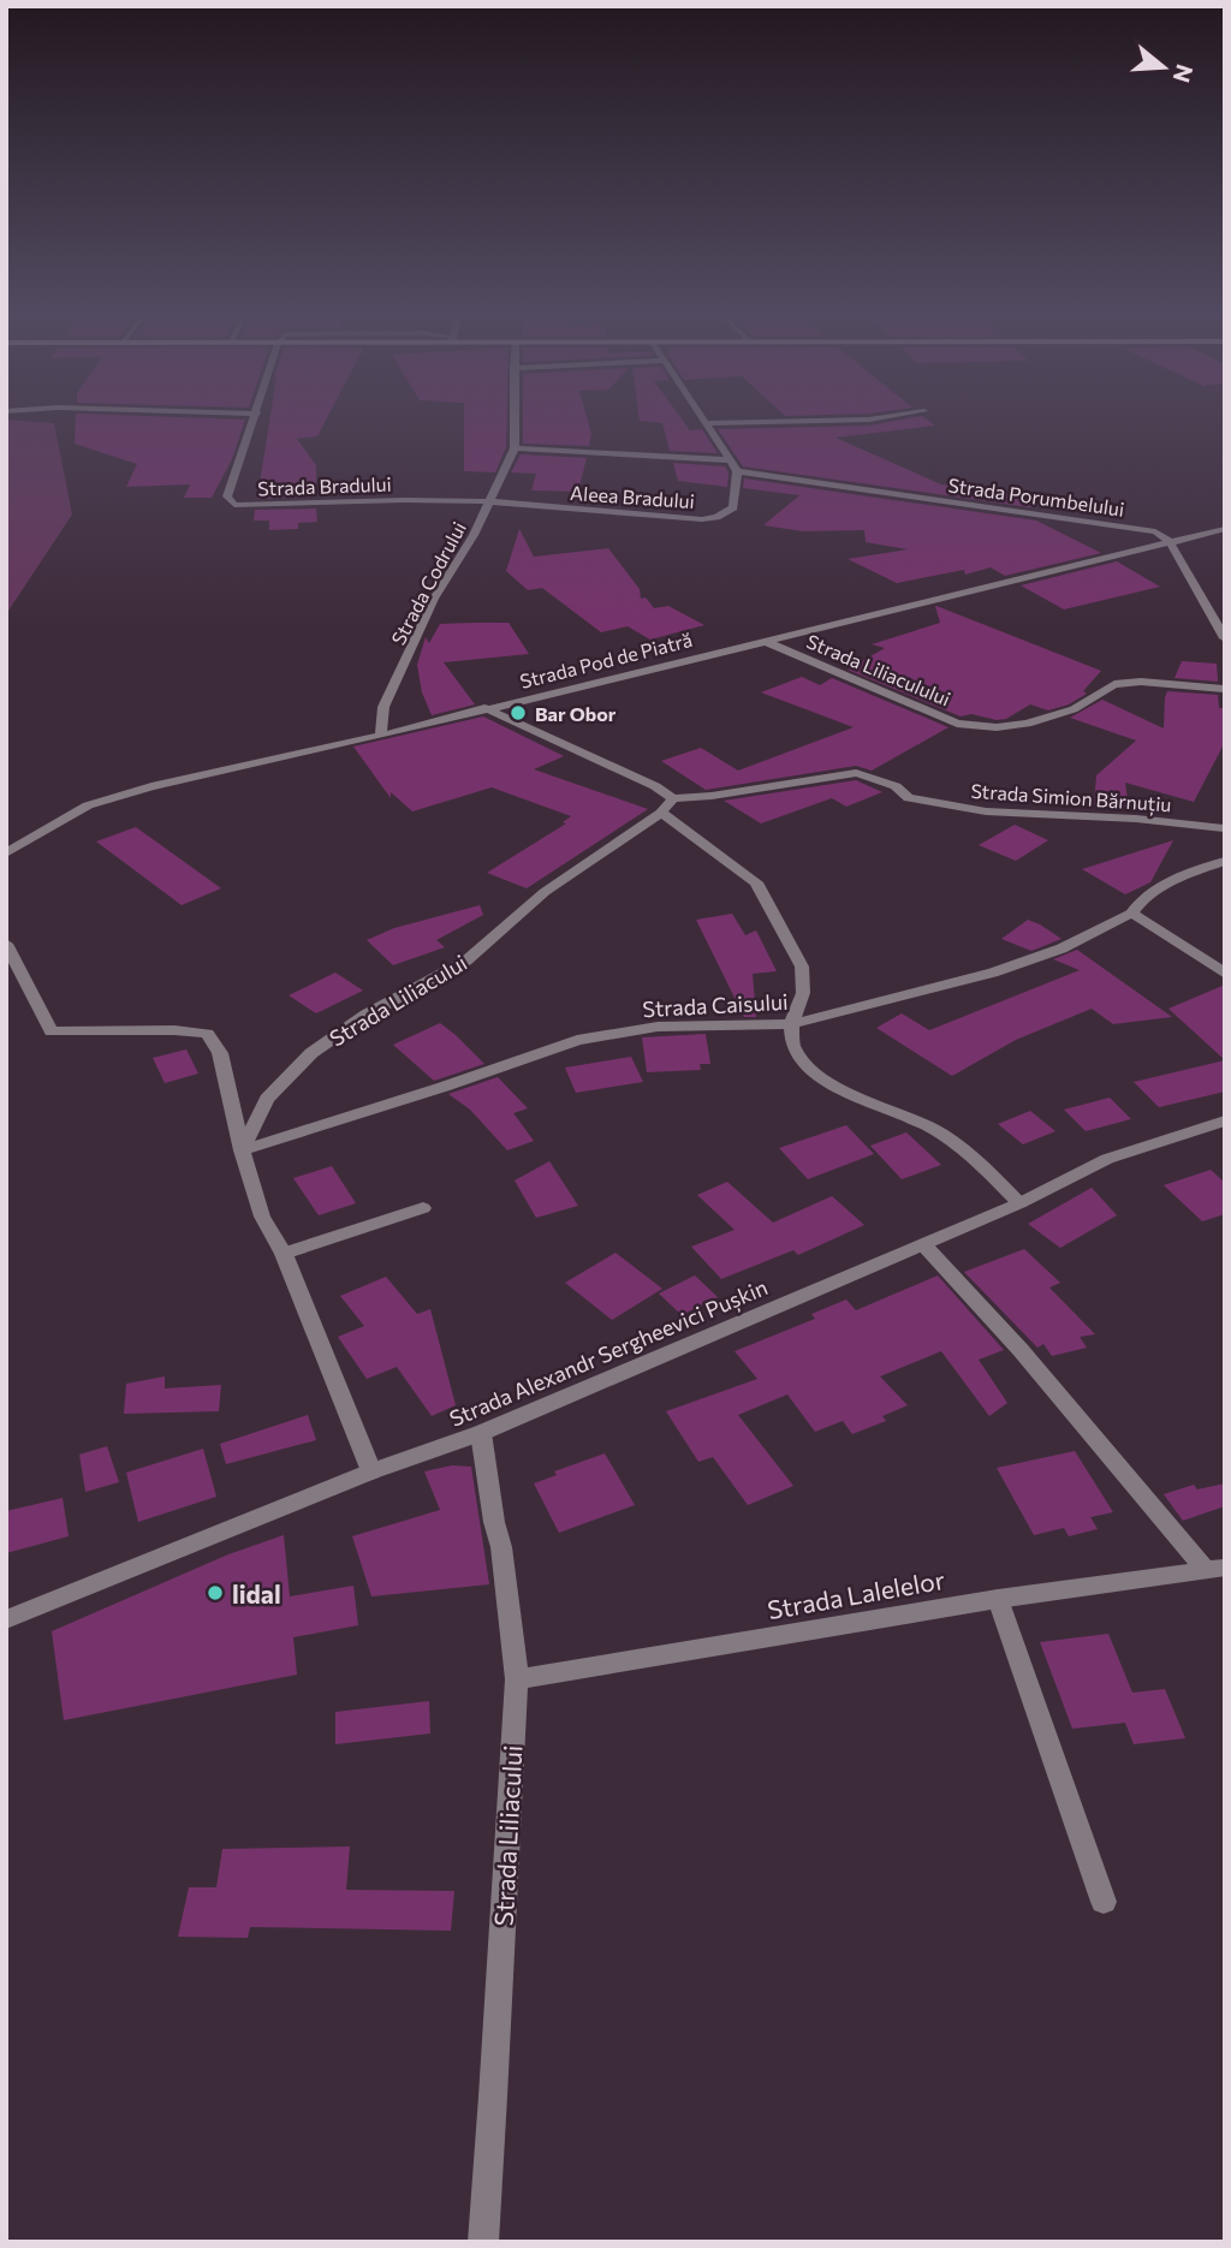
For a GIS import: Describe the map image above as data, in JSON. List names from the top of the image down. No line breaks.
{"streets":{"street":["Strada Bradului","Aleea Bradului","Strada Porumbelului","Strada Codrului","Strada Pod de Piatră","Strada Liliaculului","Strada Simion Bărnuțiu","Strada Liliacului","Strada Caisului","Strada Alexandr Sergheevici Pușkin","Strada Lalelelor"]},"crossings":[["Strada Bradului","Aleea Bradului"],["Strada Bradului","Strada Codrului"],["Aleea Bradului","Strada Porumbelului"],["Aleea Bradului","Strada Codrului"],["Strada Porumbelului","Strada Pod de Piatră"],["Strada Codrului","Strada Pod de Piatră"],["Strada Pod de Piatră","Strada Liliaculului"],["Strada Simion Bărnuțiu","Strada Liliacului"],["Strada Liliacului","Strada Caisului"],["Strada Liliacului","Strada Alexandr Sergheevici Pușkin"],["Strada Liliacului","Strada Lalelelor"],["Strada Alexandr Sergheevici Pușkin","Strada Lalelelor"]],"places":["Bar Obor","lidal"],"north":"right"}
